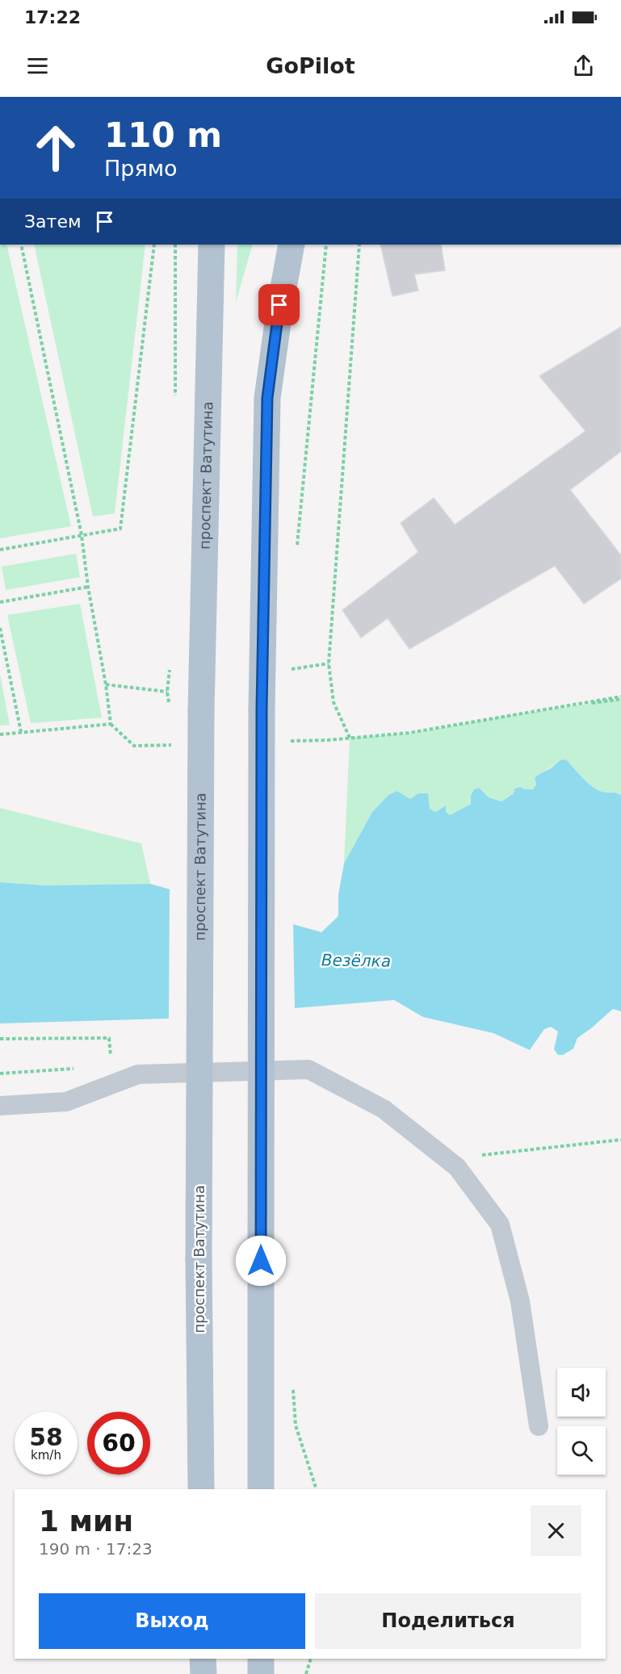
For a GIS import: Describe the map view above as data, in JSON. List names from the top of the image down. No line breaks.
{"streets":{"main road":["проспект Ватутина"]},"water":["Везёлка"],"page":{"status":"17:22","header":"GoPilot","turn":["110 m","Прямо"],"then":"Затем","speed":"58 km/h","limit":"60","heading":["1 мин","190 m · 17:23"],"buttons":["Выход","Поделиться"]}}
